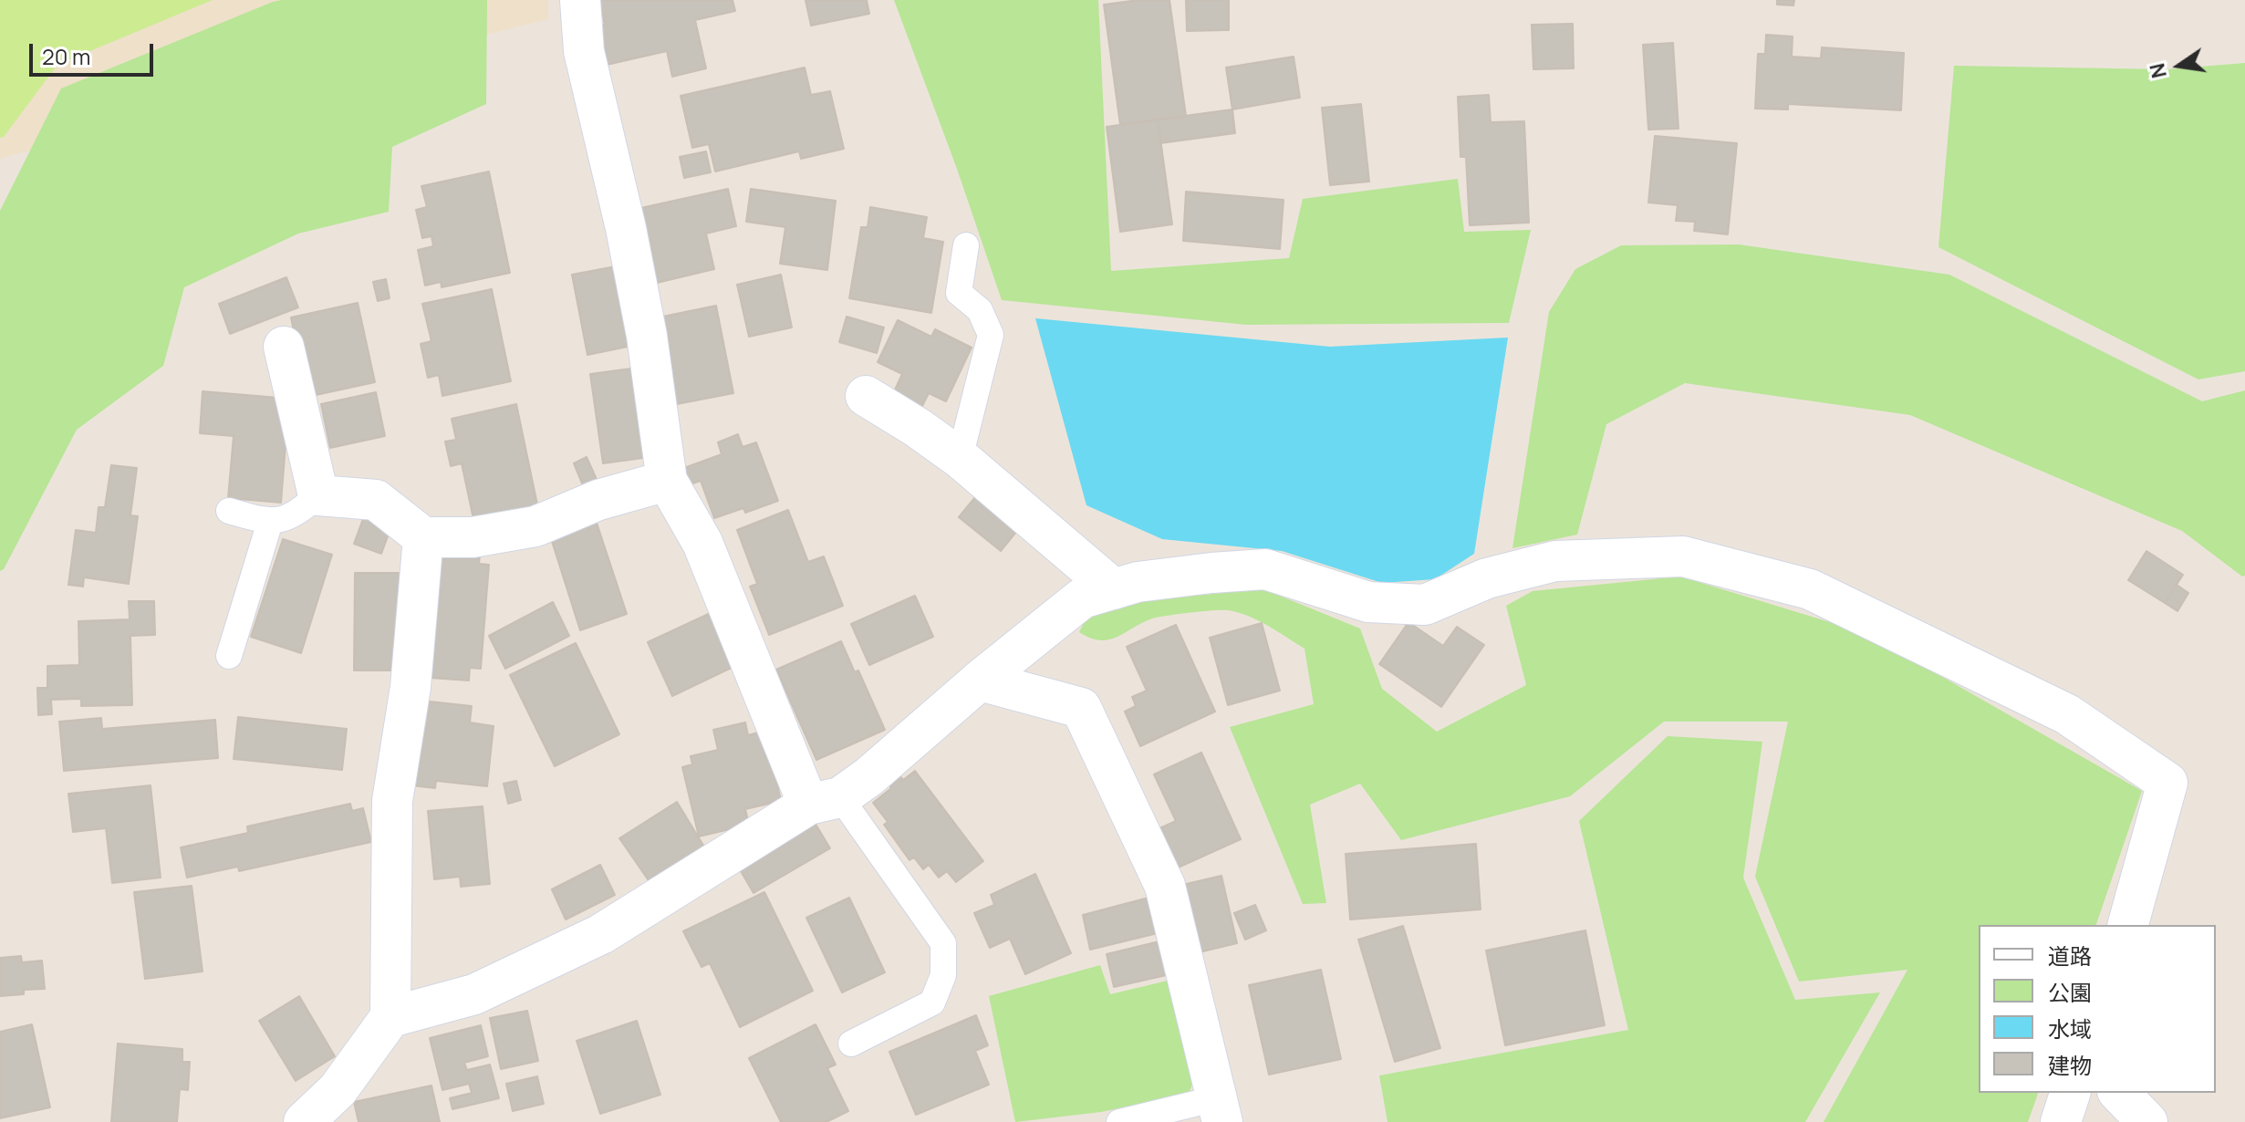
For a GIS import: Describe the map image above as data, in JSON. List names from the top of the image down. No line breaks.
{"legend":["道路","公園","水域","建物"],"scale_bar":"20 m","north":"left"}
